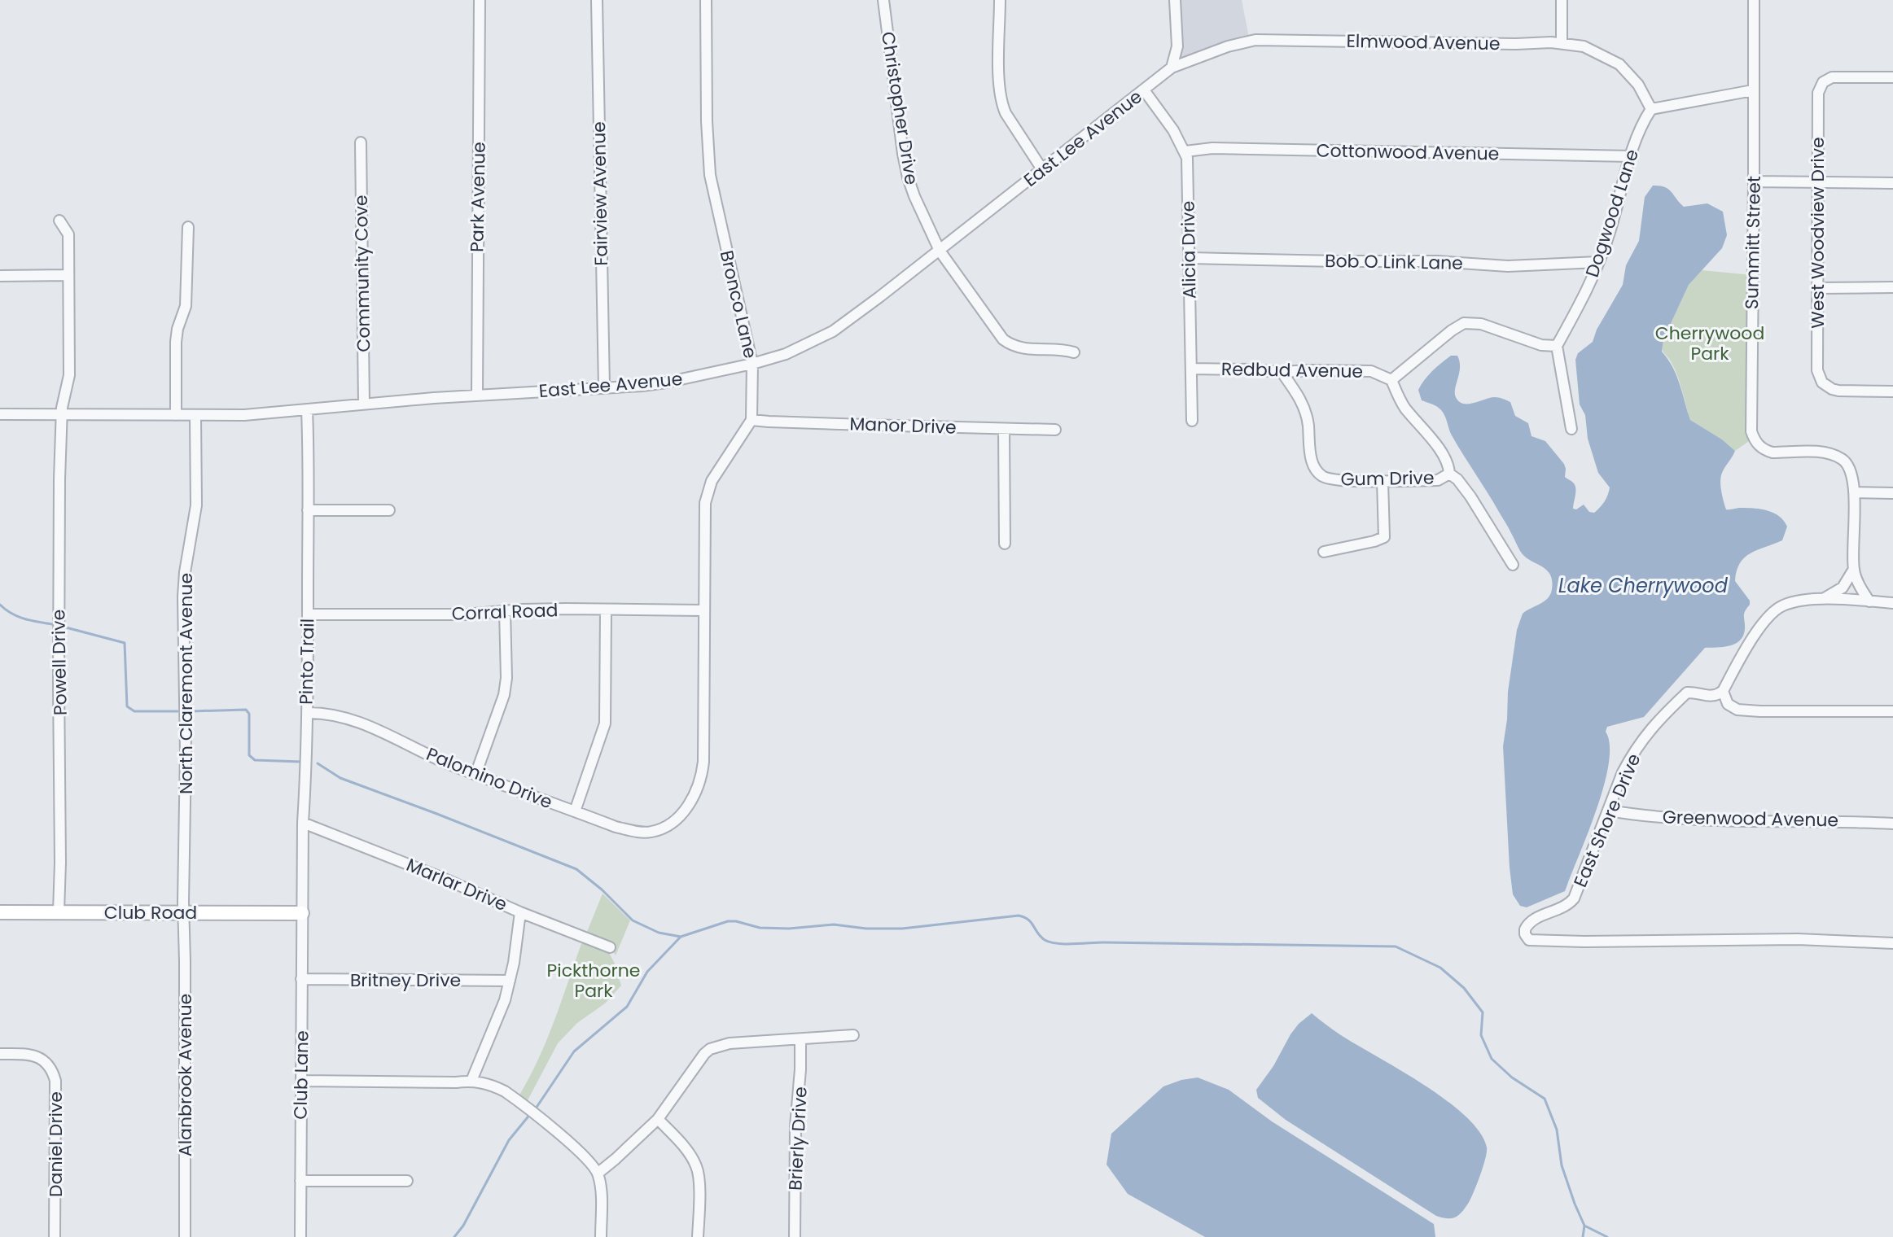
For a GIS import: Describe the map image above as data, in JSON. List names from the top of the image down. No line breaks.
{"streets":{"street":["Elmwood Avenue","Christopher Drive","East Lee Avenue","Cottonwood Avenue","Fairview Avenue","Park Avenue","Dogwood Lane","West Woodview Drive","Summitt Street","Alicia Drive","Bob O Link Lane","Community Cove","Bronco Lane","Redbud Avenue","Manor Drive","Gum Drive","Corral Road","Pinto Trail","Powell Drive","North Claremont Avenue","Palomino Drive","Greenwood Avenue","East Shore Drive","Marlar Drive","Club Road","Britney Drive","Alanbrook Avenue","Club Lane","Brierly Drive","Daniel Drive"]},"crossings":[["Elmwood Avenue","East Lee Avenue"],["Elmwood Avenue","Dogwood Lane"],["Christopher Drive","East Lee Avenue"],["East Lee Avenue","Fairview Avenue"],["East Lee Avenue","Park Avenue"],["East Lee Avenue","Alicia Drive"],["East Lee Avenue","Community Cove"],["East Lee Avenue","Bronco Lane"],["East Lee Avenue","Pinto Trail"],["East Lee Avenue","Powell Drive"],["East Lee Avenue","North Claremont Avenue"],["Cottonwood Avenue","Dogwood Lane"],["Cottonwood Avenue","Alicia Drive"],["Dogwood Lane","Bob O Link Lane"],["Alicia Drive","Bob O Link Lane"],["Alicia Drive","Redbud Avenue"],["Bronco Lane","Manor Drive"],["Redbud Avenue","Gum Drive"],["Corral Road","Pinto Trail"],["Corral Road","Palomino Drive"],["Pinto Trail","Palomino Drive"],["Pinto Trail","Marlar Drive"],["Pinto Trail","Club Road"],["Pinto Trail","Club Lane"],["Powell Drive","Club Road"],["North Claremont Avenue","Club Road"],["North Claremont Avenue","Alanbrook Avenue"],["Greenwood Avenue","East Shore Drive"],["Club Road","Alanbrook Avenue"],["Club Road","Club Lane"],["Britney Drive","Club Lane"]],"water":["Lake Cherrywood"],"parks":["Cherrywood Park","Pickthorne Park"]}
